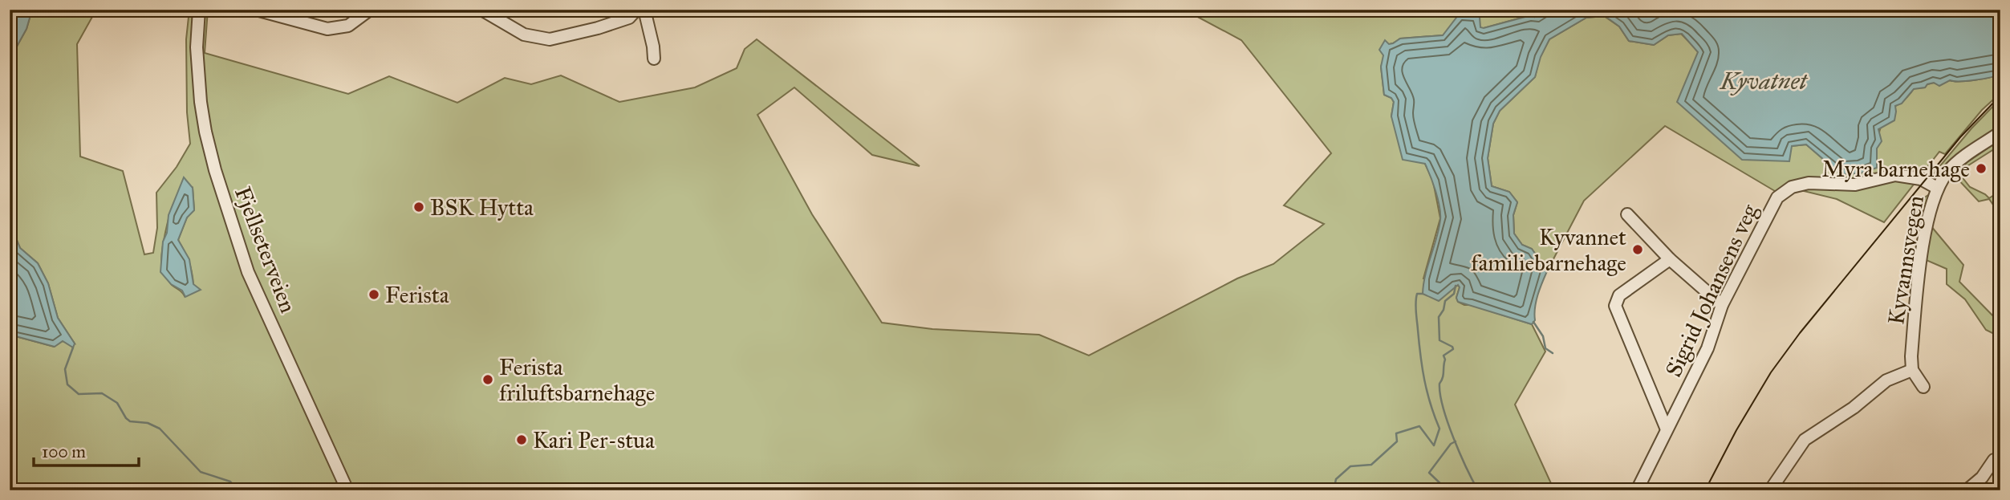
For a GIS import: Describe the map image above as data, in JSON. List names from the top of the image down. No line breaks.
{"streets":{"street":["Fjellseterveien","Kyvannsvegen","Sigrid Johansens veg"]},"crossings":[["Kyvannsvegen","Sigrid Johansens veg"]],"water":["Kyvatnet"],"places":["Myra barnehage","BSK Hytta","Kyvannet familiebarnehage","Ferista","Ferista friluftsbarnehage","Kari Per-stua"],"scale_bar":"100 m"}
